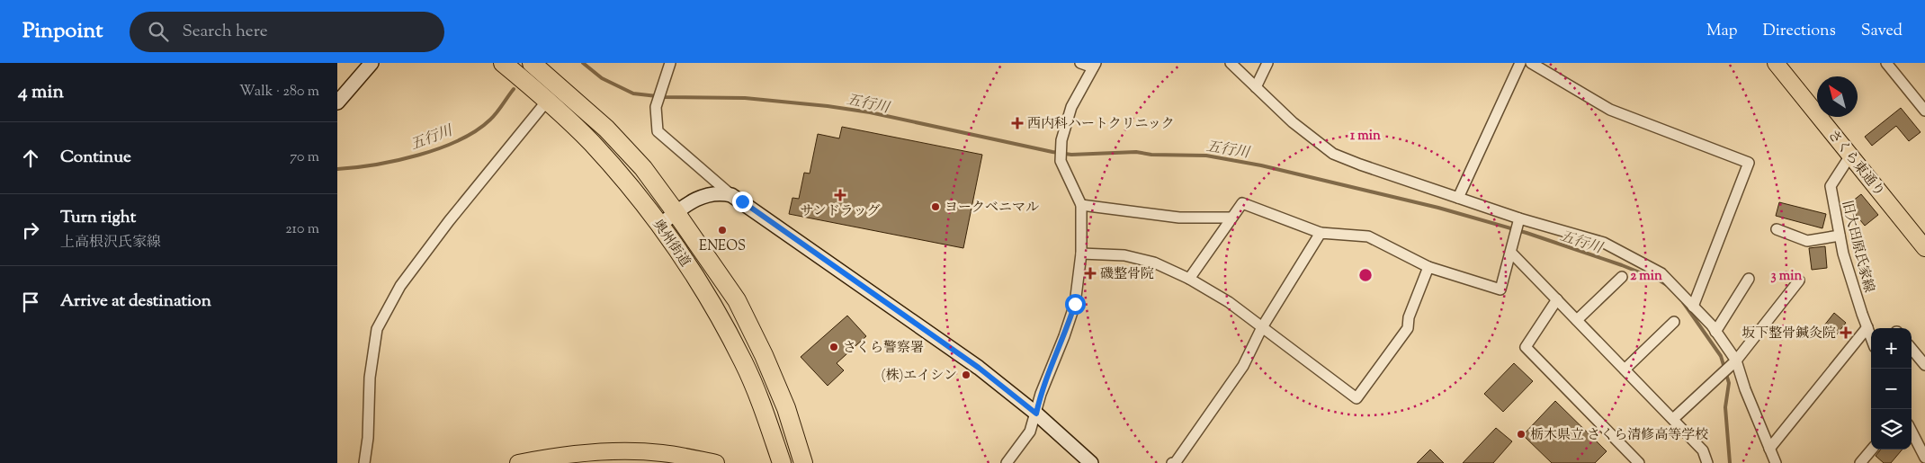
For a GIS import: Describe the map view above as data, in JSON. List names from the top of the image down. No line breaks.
{"streets":{"highway":["奥州街道"],"main road":["さくら東通り"],"street":["旧大田原氏家線"]},"crossings":[["さくら東通り","旧大田原氏家線"]],"water":["五行川"],"places":{"health":["西内科ハートクリニック","サンドラッグ","磯整骨院","坂下整骨鍼灸院"],"other":["ヨークベニマル","ENEOS","さくら警察署","(株)エイシン","栃木県立 さくら清修高等学校"]},"north":"top left","page":{"header":"Pinpoint","search":"Search here","nav":["Map","Directions","Saved"],"heading":["4 min","Walk · 280 m"],"list":[["Continue","70 m"],["Turn right","上高根沢氏家線","210 m"],"Arrive at destination"],"map_buttons":["+","−"]},"rings":["1 min","2 min","3 min"]}
